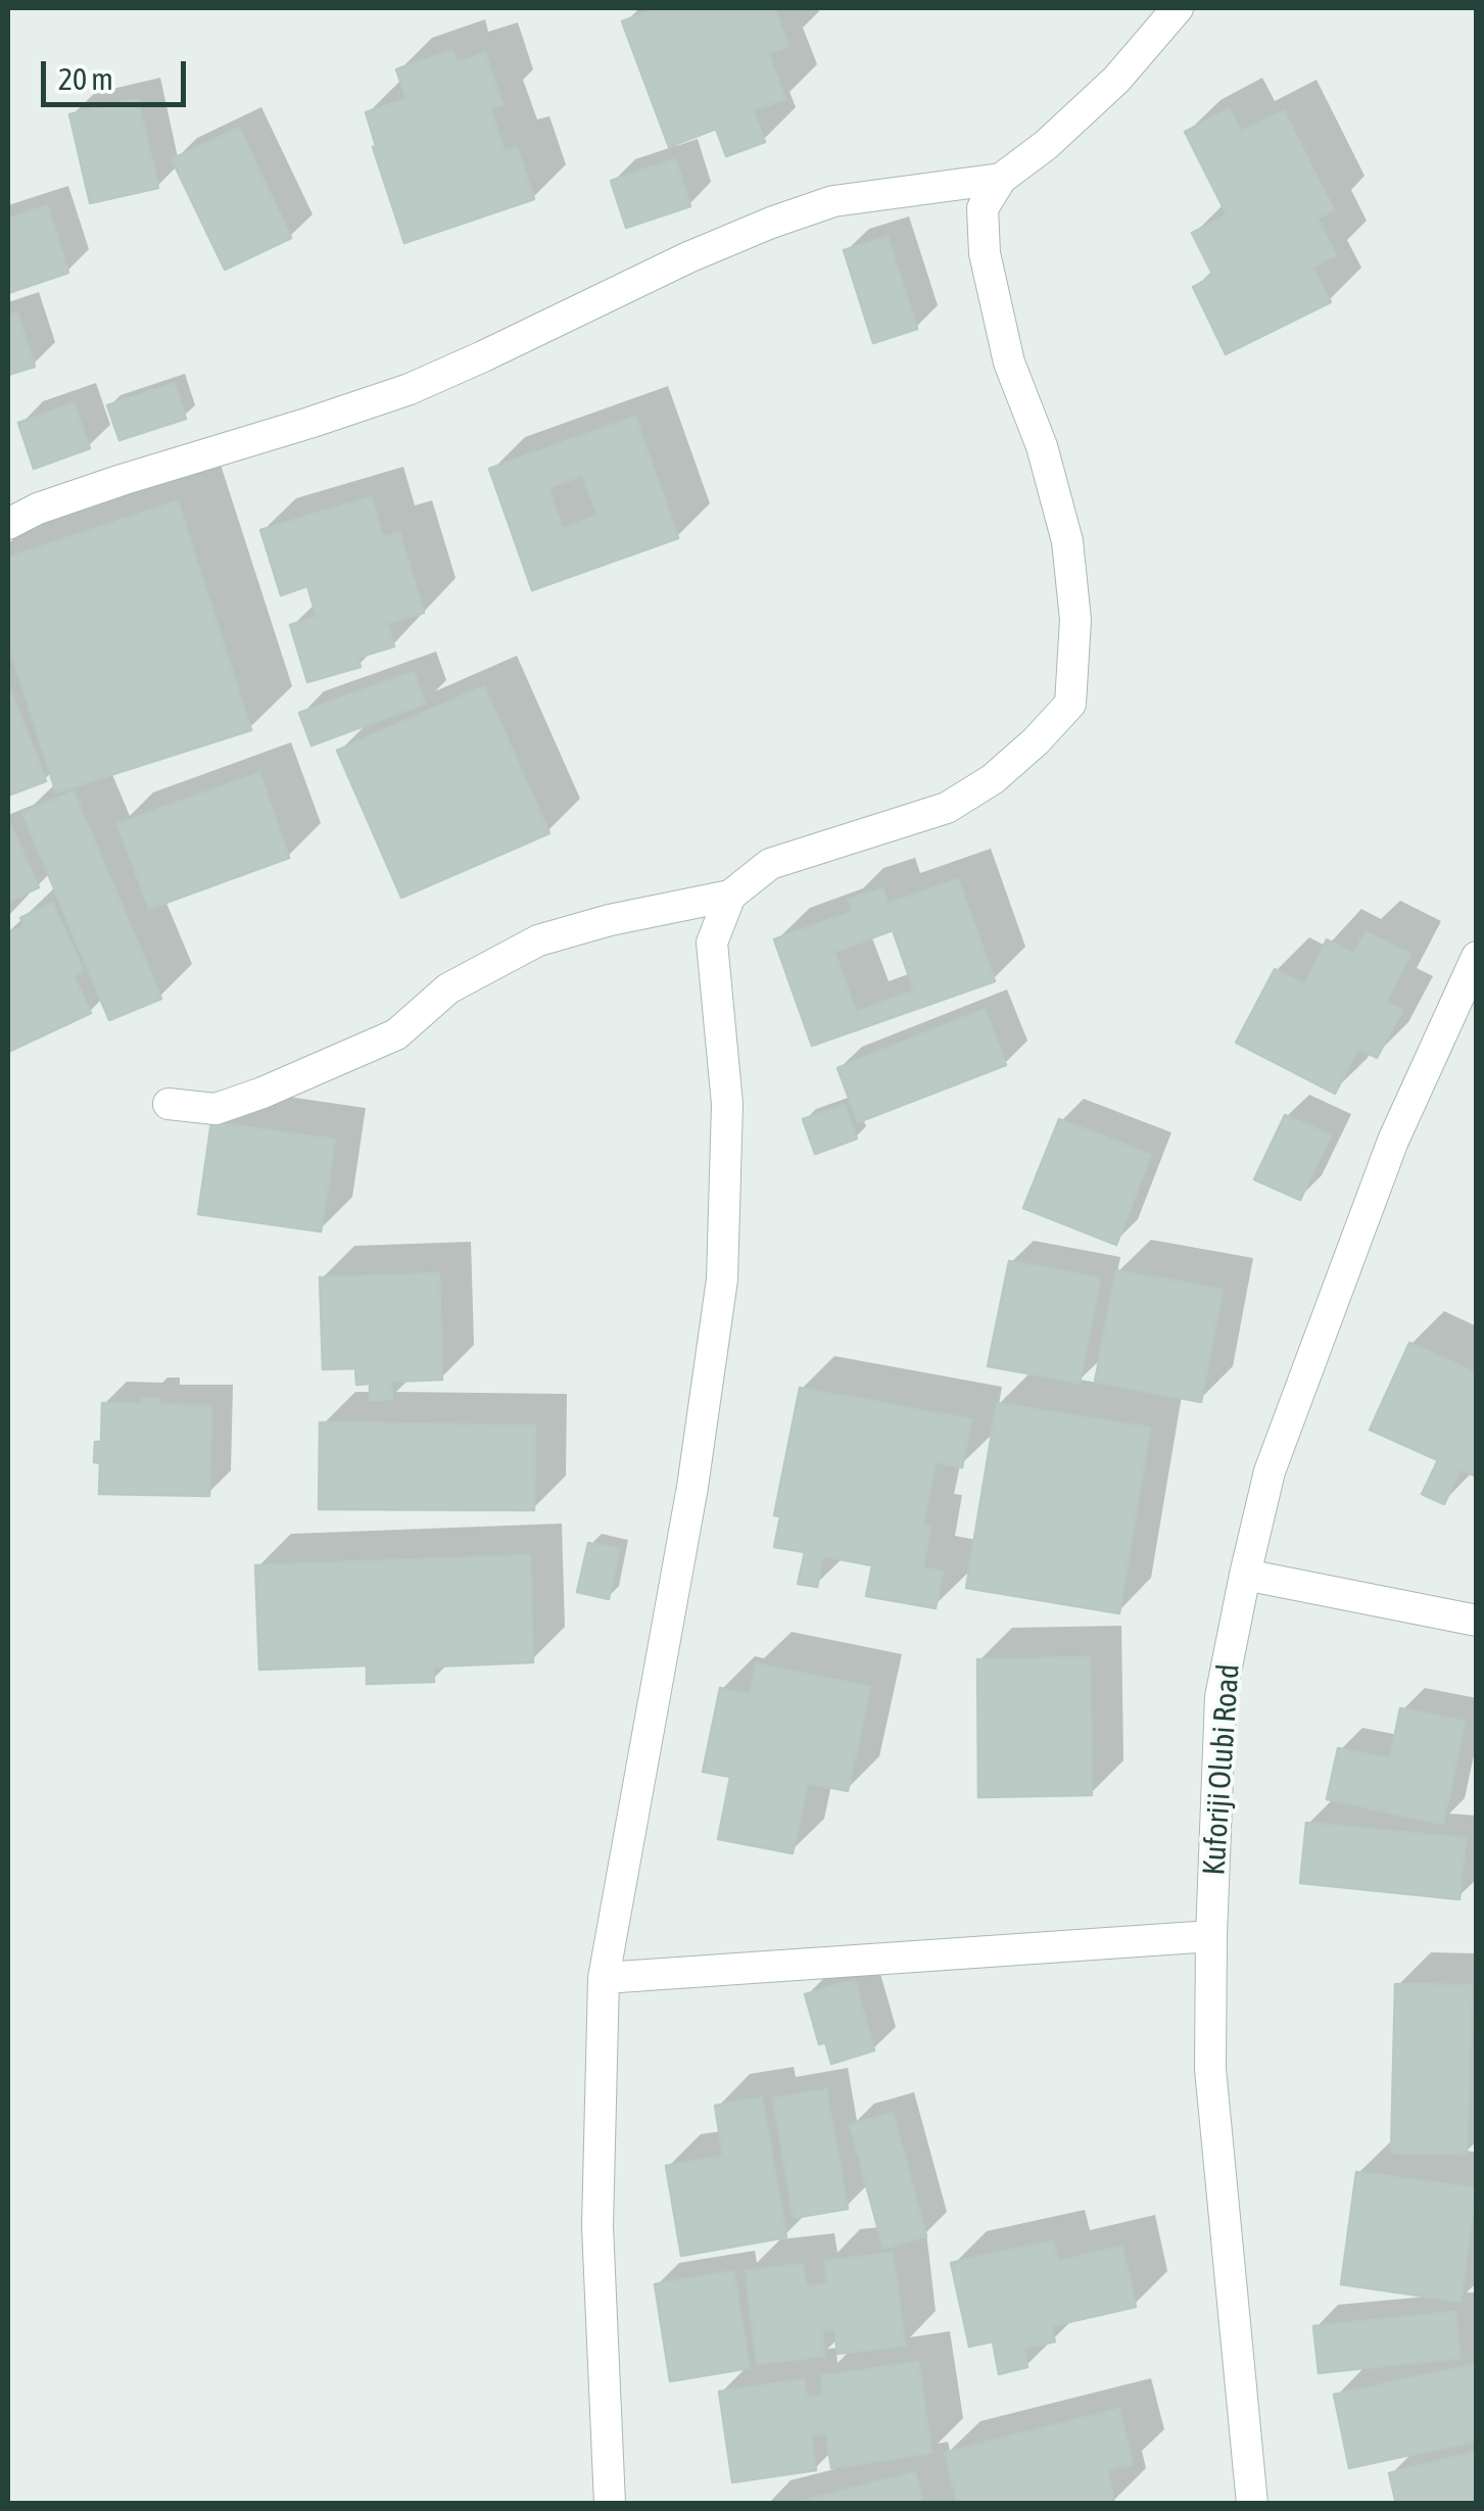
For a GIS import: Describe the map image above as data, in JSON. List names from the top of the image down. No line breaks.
{"streets":{"street":["Kuforiji Olubi Road"]},"scale_bar":"20 m"}
